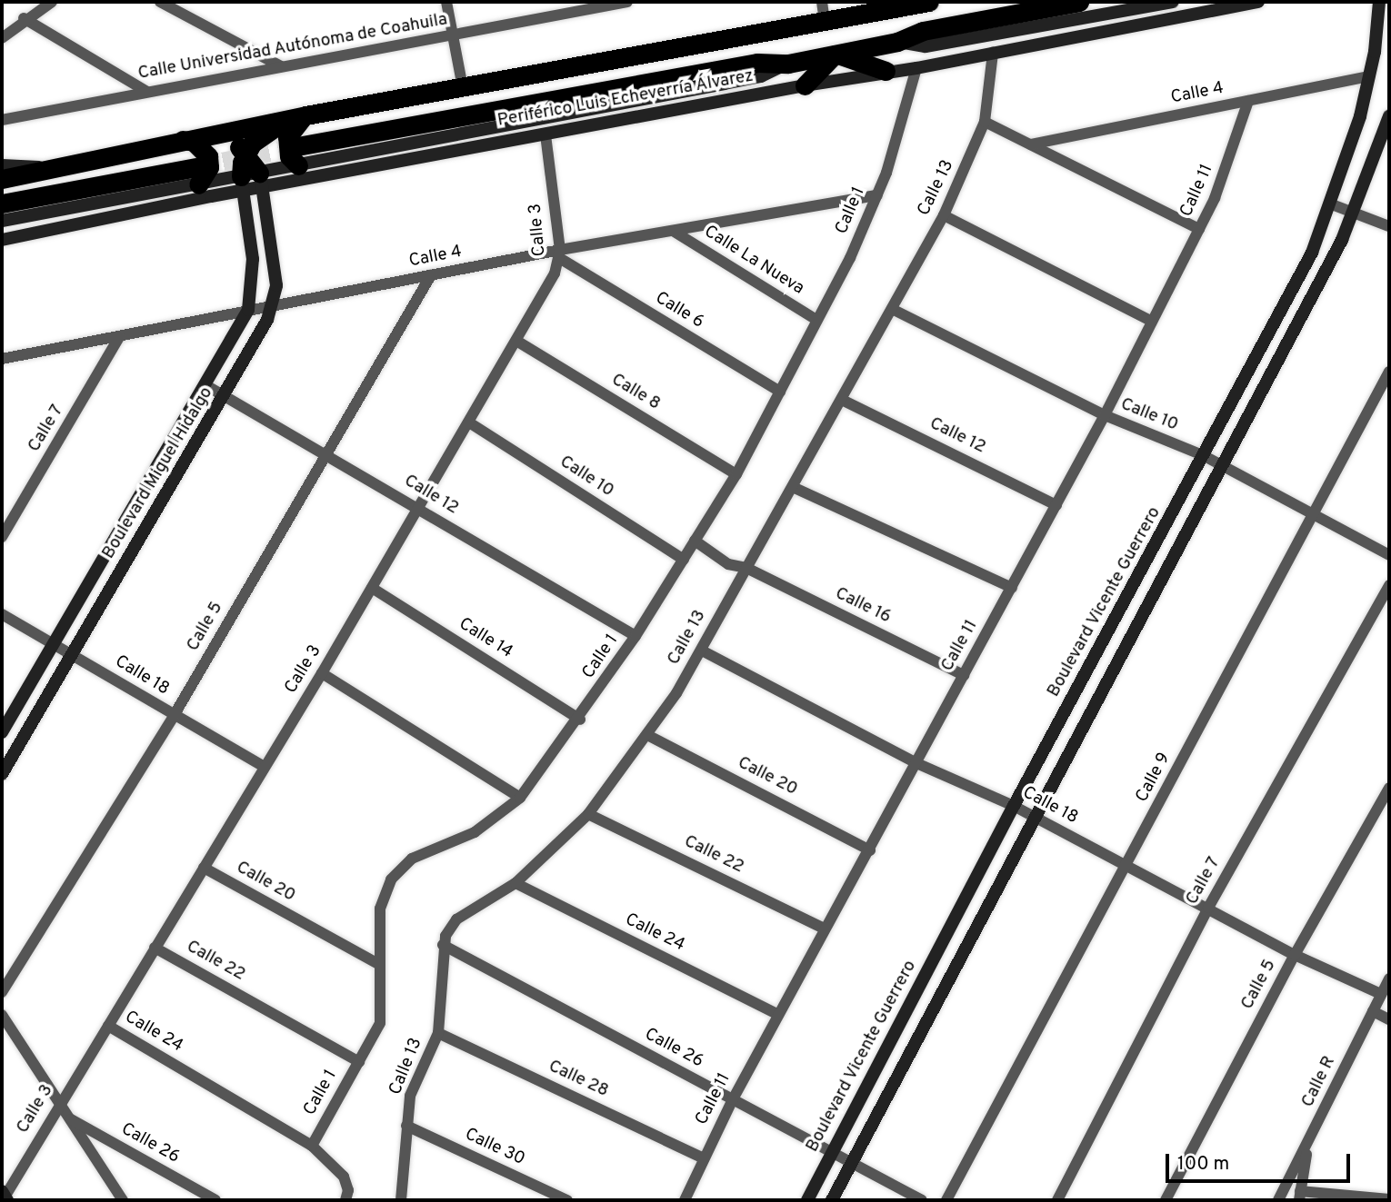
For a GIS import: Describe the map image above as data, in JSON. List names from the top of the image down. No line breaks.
{"streets":{"highway":["Periférico Luis Echeverría Álvarez"],"street":["Calle Universidad Autónoma de Coahuila","Calle 4","Calle 13","Calle 11","Calle 1","Calle 3","Calle La Nueva","Calle 6","Calle 8","Calle 10","Calle 7","Calle 12","Boulevard Miguel Hidalgo","Boulevard Vicente Guerrero","Calle 16","Calle 5","Calle 14","Calle 18","Calle 20","Calle 9","Calle 22","Calle 24","Calle 26","Calle 28","Calle R","Calle 30"]},"crossings":[["Calle 4","Calle 11"],["Calle 4","Calle 1"],["Calle 4","Calle 3"],["Calle 4","Calle La Nueva"],["Calle 4","Calle 6"],["Calle 4","Calle 7"],["Calle 4","Boulevard Miguel Hidalgo"],["Calle 4","Boulevard Vicente Guerrero"],["Calle 4","Calle 5"],["Periférico Luis Echeverría Álvarez","Calle 13"],["Periférico Luis Echeverría Álvarez","Calle 1"],["Periférico Luis Echeverría Álvarez","Calle 3"],["Periférico Luis Echeverría Álvarez","Boulevard Miguel Hidalgo"],["Calle 13","Calle 10"],["Calle 13","Calle 12"],["Calle 13","Calle 16"],["Calle 13","Calle 18"],["Calle 13","Calle 20"],["Calle 13","Calle 22"],["Calle 13","Calle 24"],["Calle 13","Calle 26"],["Calle 13","Calle 28"],["Calle 13","Calle 30"],["Calle 11","Calle 10"],["Calle 11","Calle 12"],["Calle 11","Calle 16"],["Calle 11","Calle 18"],["Calle 11","Calle 20"],["Calle 11","Calle 22"],["Calle 11","Calle 24"],["Calle 11","Calle 26"],["Calle 11","Calle 28"],["Calle 1","Calle La Nueva"],["Calle 1","Calle 6"],["Calle 1","Calle 8"],["Calle 1","Calle 10"],["Calle 1","Calle 12"],["Calle 1","Calle 16"],["Calle 1","Calle 14"],["Calle 1","Calle 20"],["Calle 1","Calle 22"],["Calle 1","Calle 24"],["Calle 3","Calle 6"],["Calle 3","Calle 8"],["Calle 3","Calle 10"],["Calle 3","Calle 12"],["Calle 3","Calle 14"],["Calle 3","Calle 18"],["Calle 3","Calle 20"],["Calle 3","Calle 22"],["Calle 3","Calle 24"],["Calle 10","Boulevard Vicente Guerrero"],["Calle 10","Calle 9"],["Calle 7","Calle 18"],["Calle 12","Boulevard Miguel Hidalgo"],["Calle 12","Calle 5"],["Boulevard Miguel Hidalgo","Calle 18"],["Boulevard Vicente Guerrero","Calle 18"],["Boulevard Vicente Guerrero","Calle 26"],["Calle 5","Calle 18"],["Calle 18","Calle 9"],["Calle 18","Calle R"]],"scale_bar":"100 m"}
